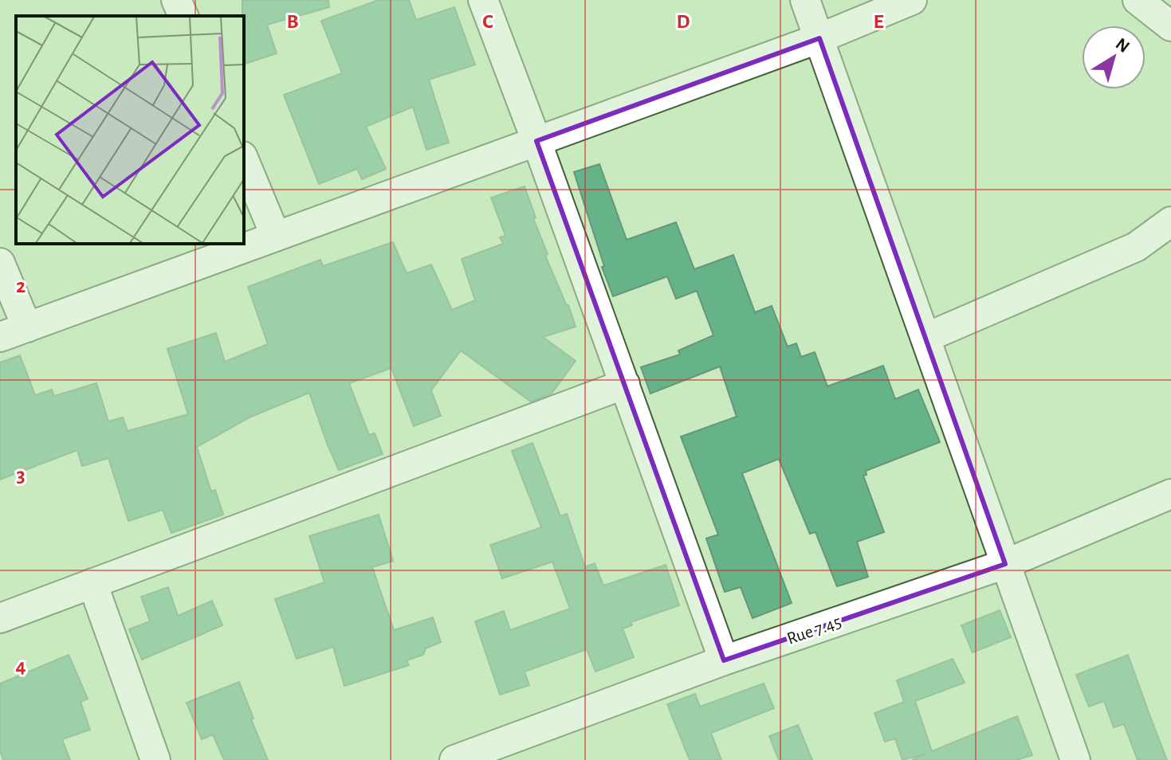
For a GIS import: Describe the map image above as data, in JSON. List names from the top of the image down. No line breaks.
{"streets":{"street":["Rue 7.45"]},"north":"top right","grid":{"columns":["B","C","D","E"],"rows":["2","3","4"]}}
